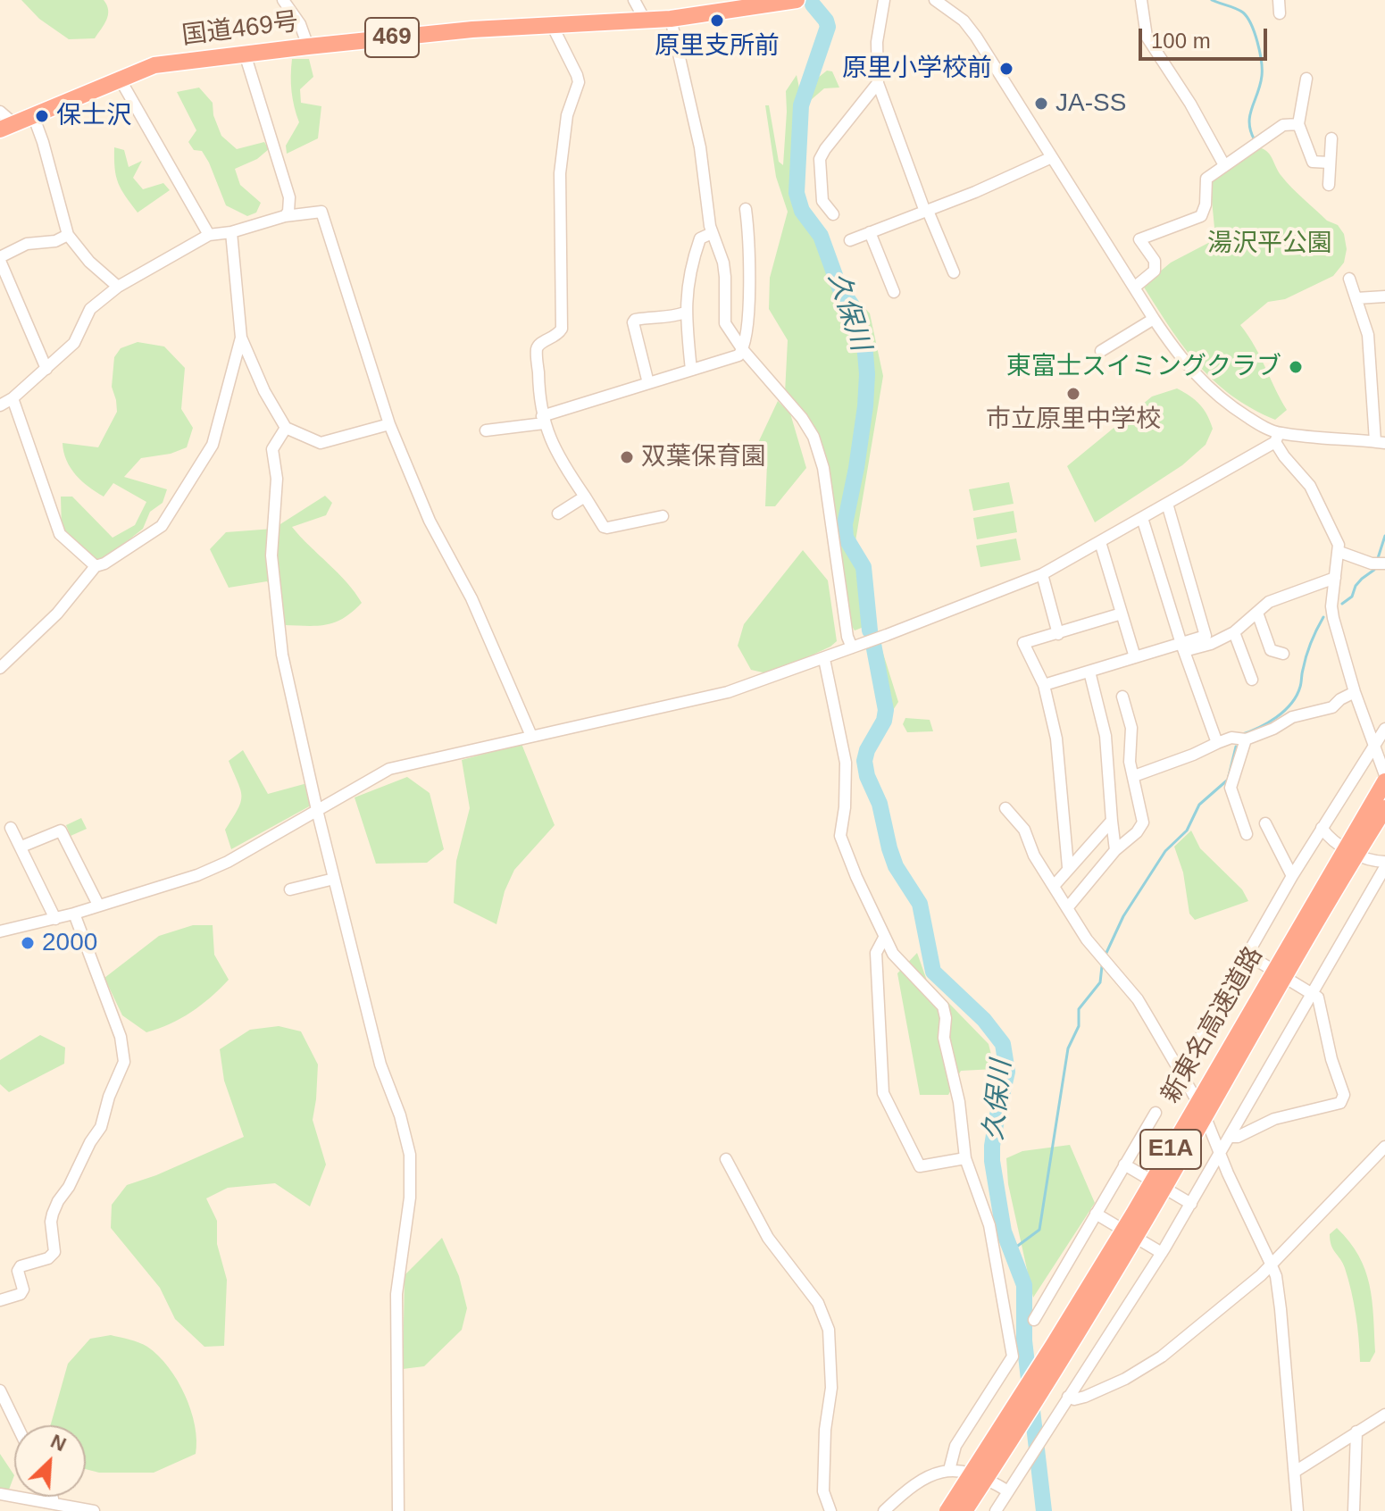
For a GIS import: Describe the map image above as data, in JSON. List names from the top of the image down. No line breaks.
{"streets":{"highway":["国道469号","469","新東名高速道路","E1A"]},"water":["久保川"],"parks":["湯沢平公園"],"places":["原里支所前","原里小学校前","JA-SS","保士沢","東富士スイミングクラブ","市立原里中学校","双葉保育園","2000"],"scale_bar":"100 m","north":"top right"}
